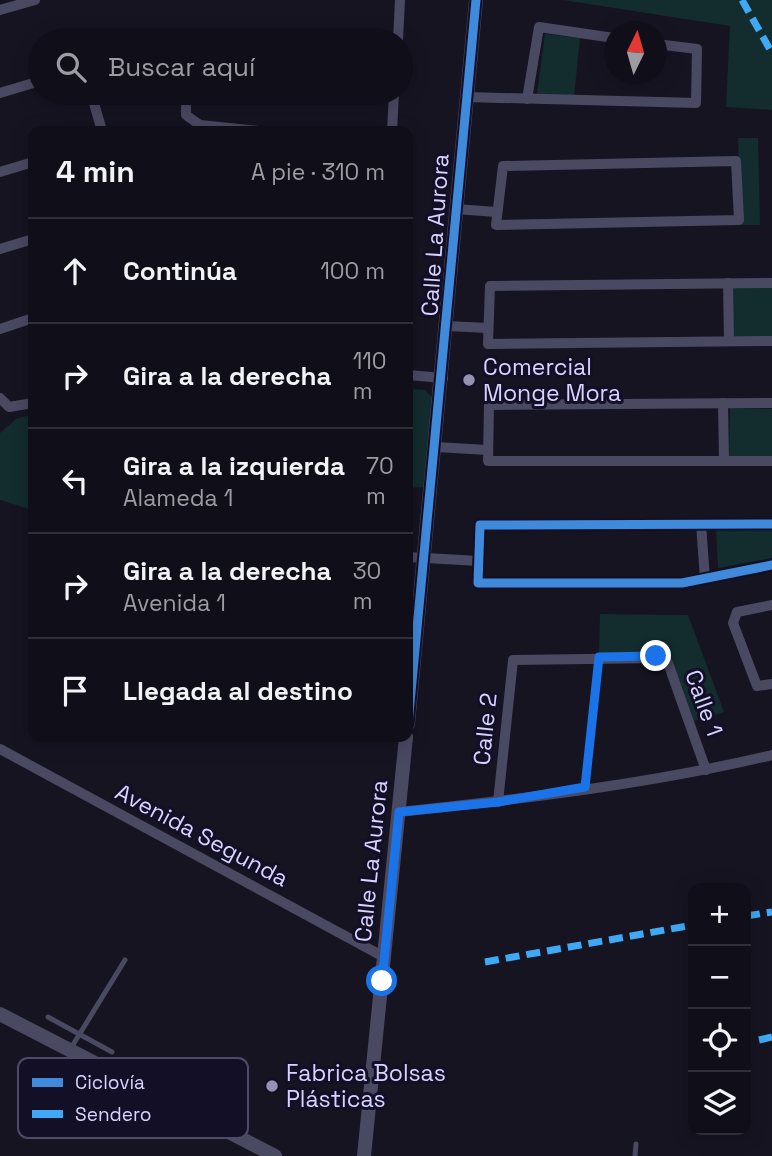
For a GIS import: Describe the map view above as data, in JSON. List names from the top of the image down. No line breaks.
{"streets":{"street":["Calle La Aurora","Calle 1","Calle 2","Avenida Segunda"]},"crossings":[["Calle La Aurora","Avenida Segunda"],["Calle 1","Calle 2"]],"places":["Comercial Monge Mora","Fabrica Bolsas Plásticas"],"legend":["Ciclovía","Sendero"],"north":"top","page":{"search":"Buscar aquí","heading":["4 min","A pie · 310 m"],"list":[["Continúa","100 m"],["Gira a la derecha","110 m"],["Gira a la izquierda","Alameda 1","70 m"],["Gira a la derecha","Avenida 1","30 m"],"Llegada al destino"],"map_buttons":["+","−"]}}
